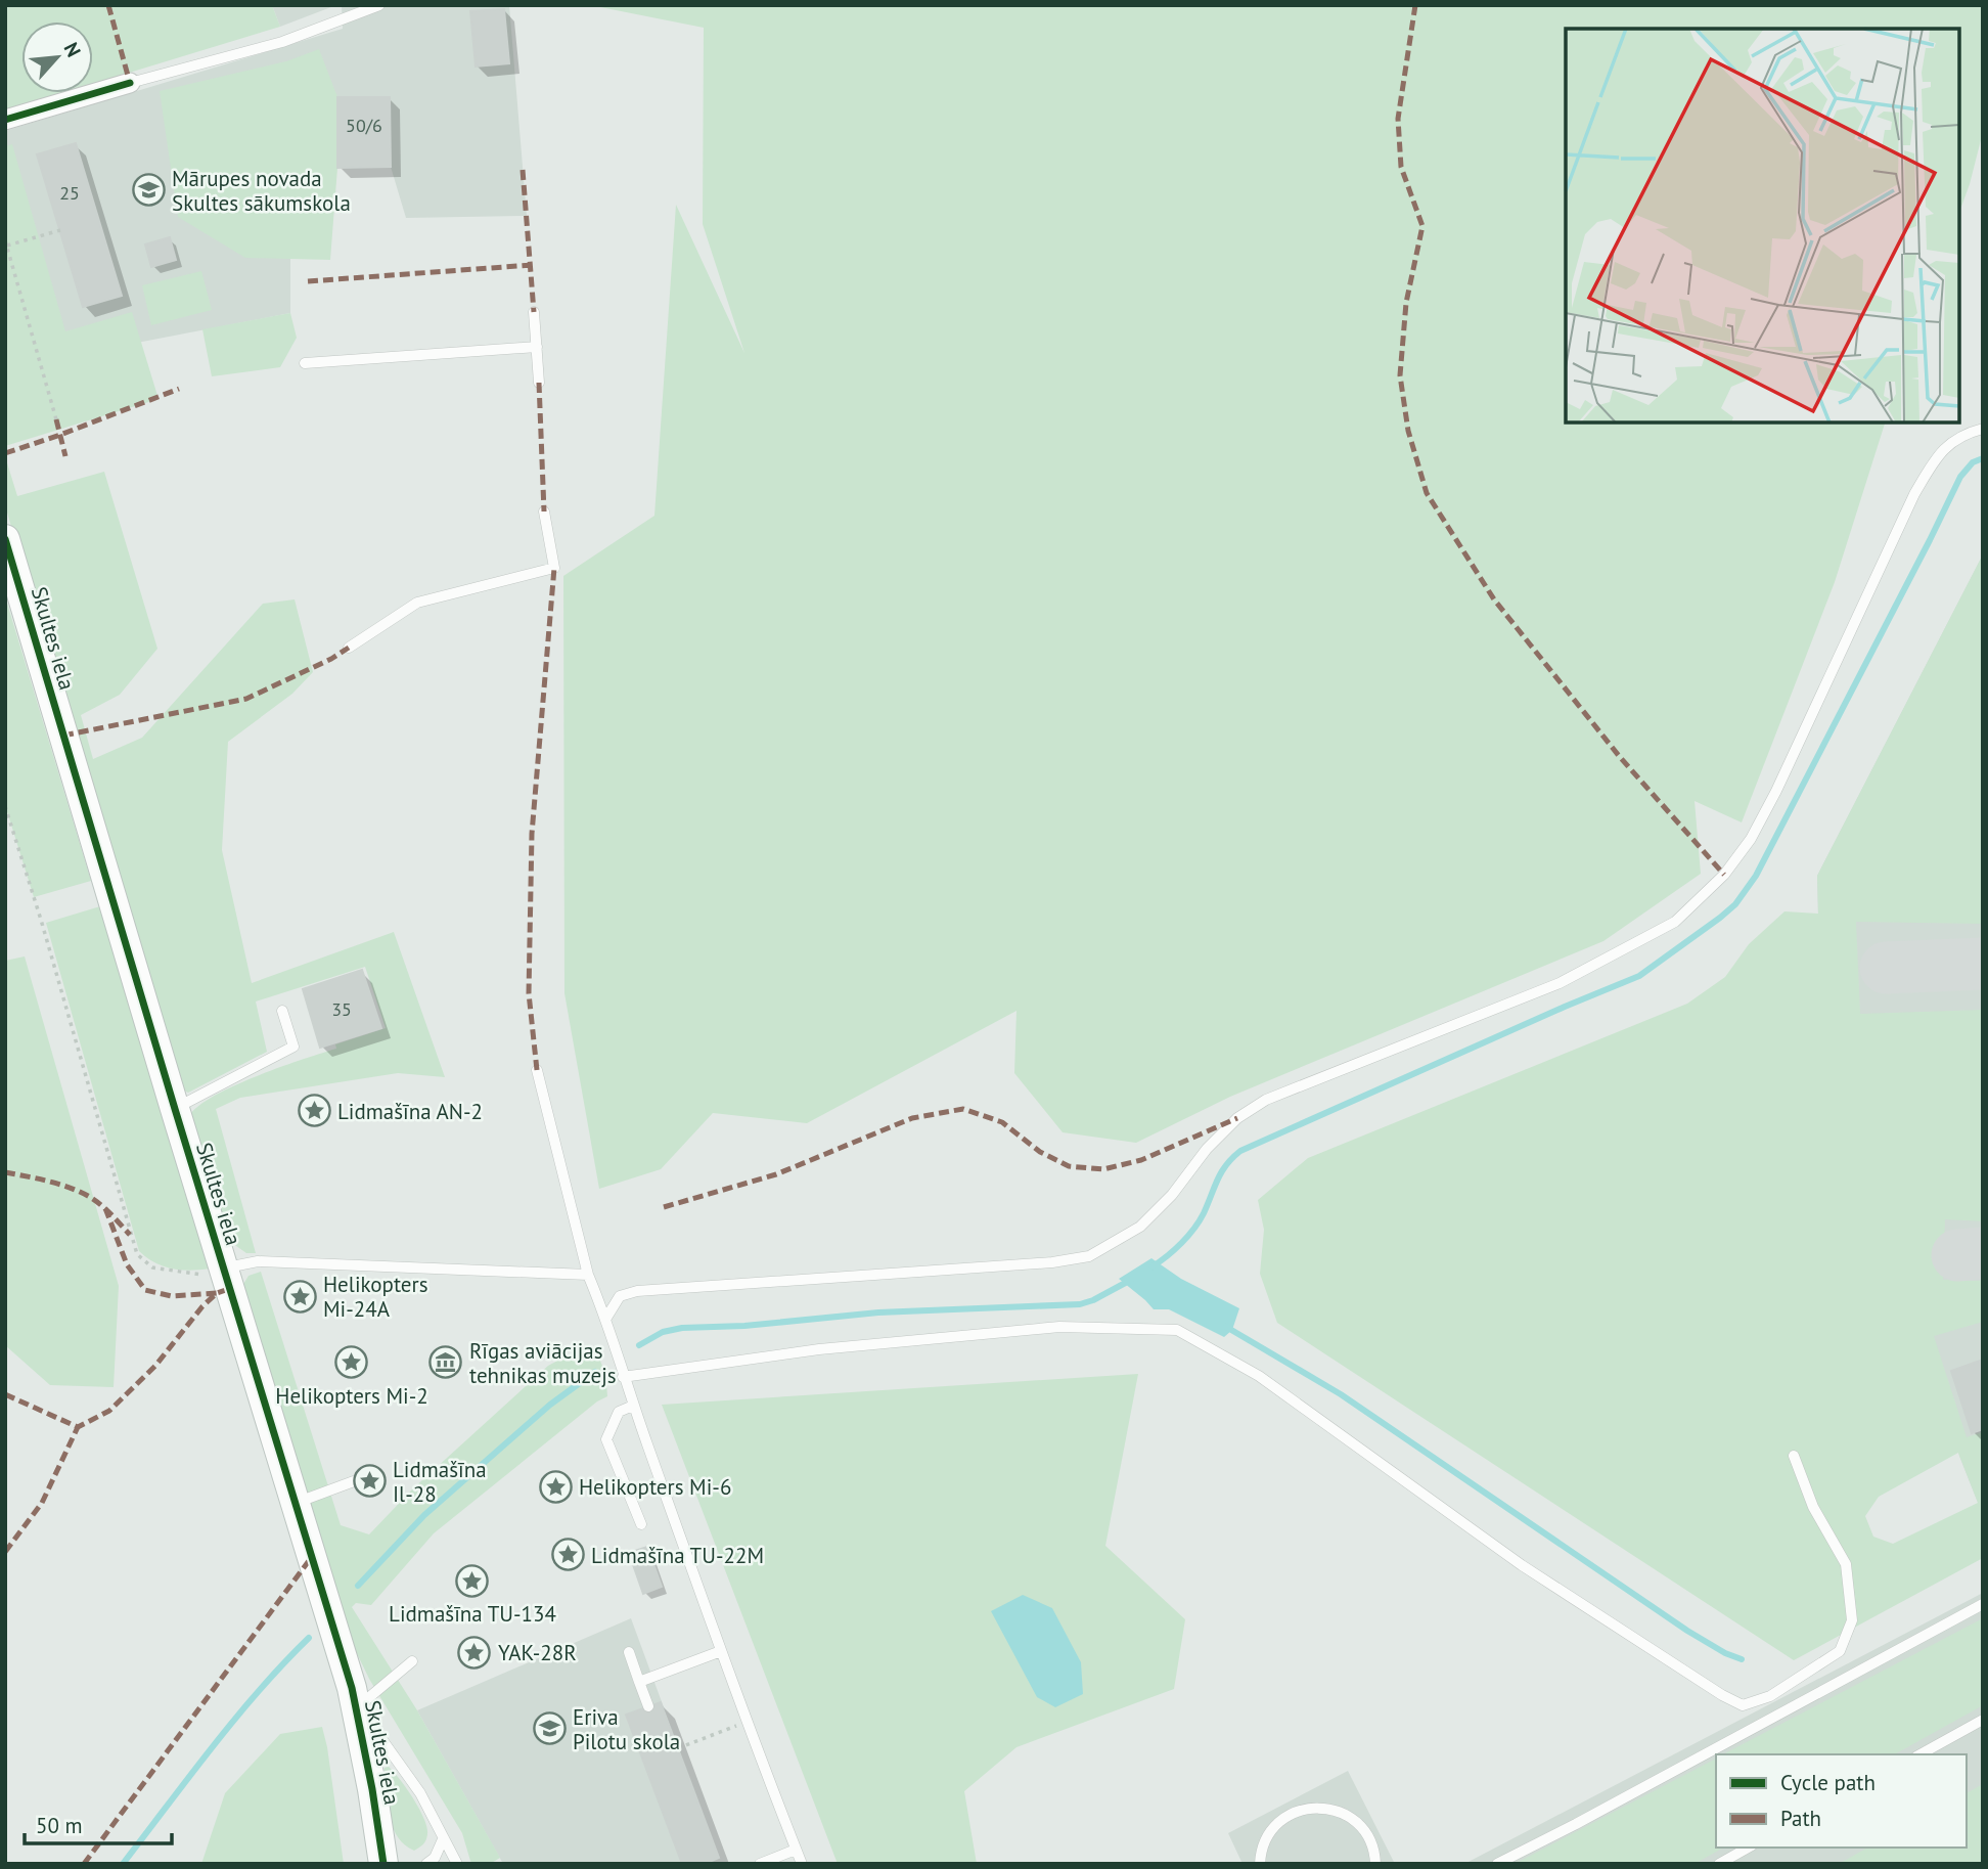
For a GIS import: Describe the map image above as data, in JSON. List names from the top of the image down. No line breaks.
{"streets":{"main road":["Skultes iela"]},"places":{"school or university":["Mārupes novada Skultes sākumskola","Eriva Pilotu skola"],"place":["Lidmašīna AN-2","Helikopters Mi-24A","Helikopters Mi-2","Lidmašīna Il-28","Helikopters Mi-6","Lidmašīna TU-22M","Lidmašīna TU-134","YAK-28R"],"museum":["Rīgas aviācijas tehnikas muzejs"]},"house_numbers":["50/6","25","35"],"legend":["Cycle path","Path"],"scale_bar":"50 m","north":"top right"}
